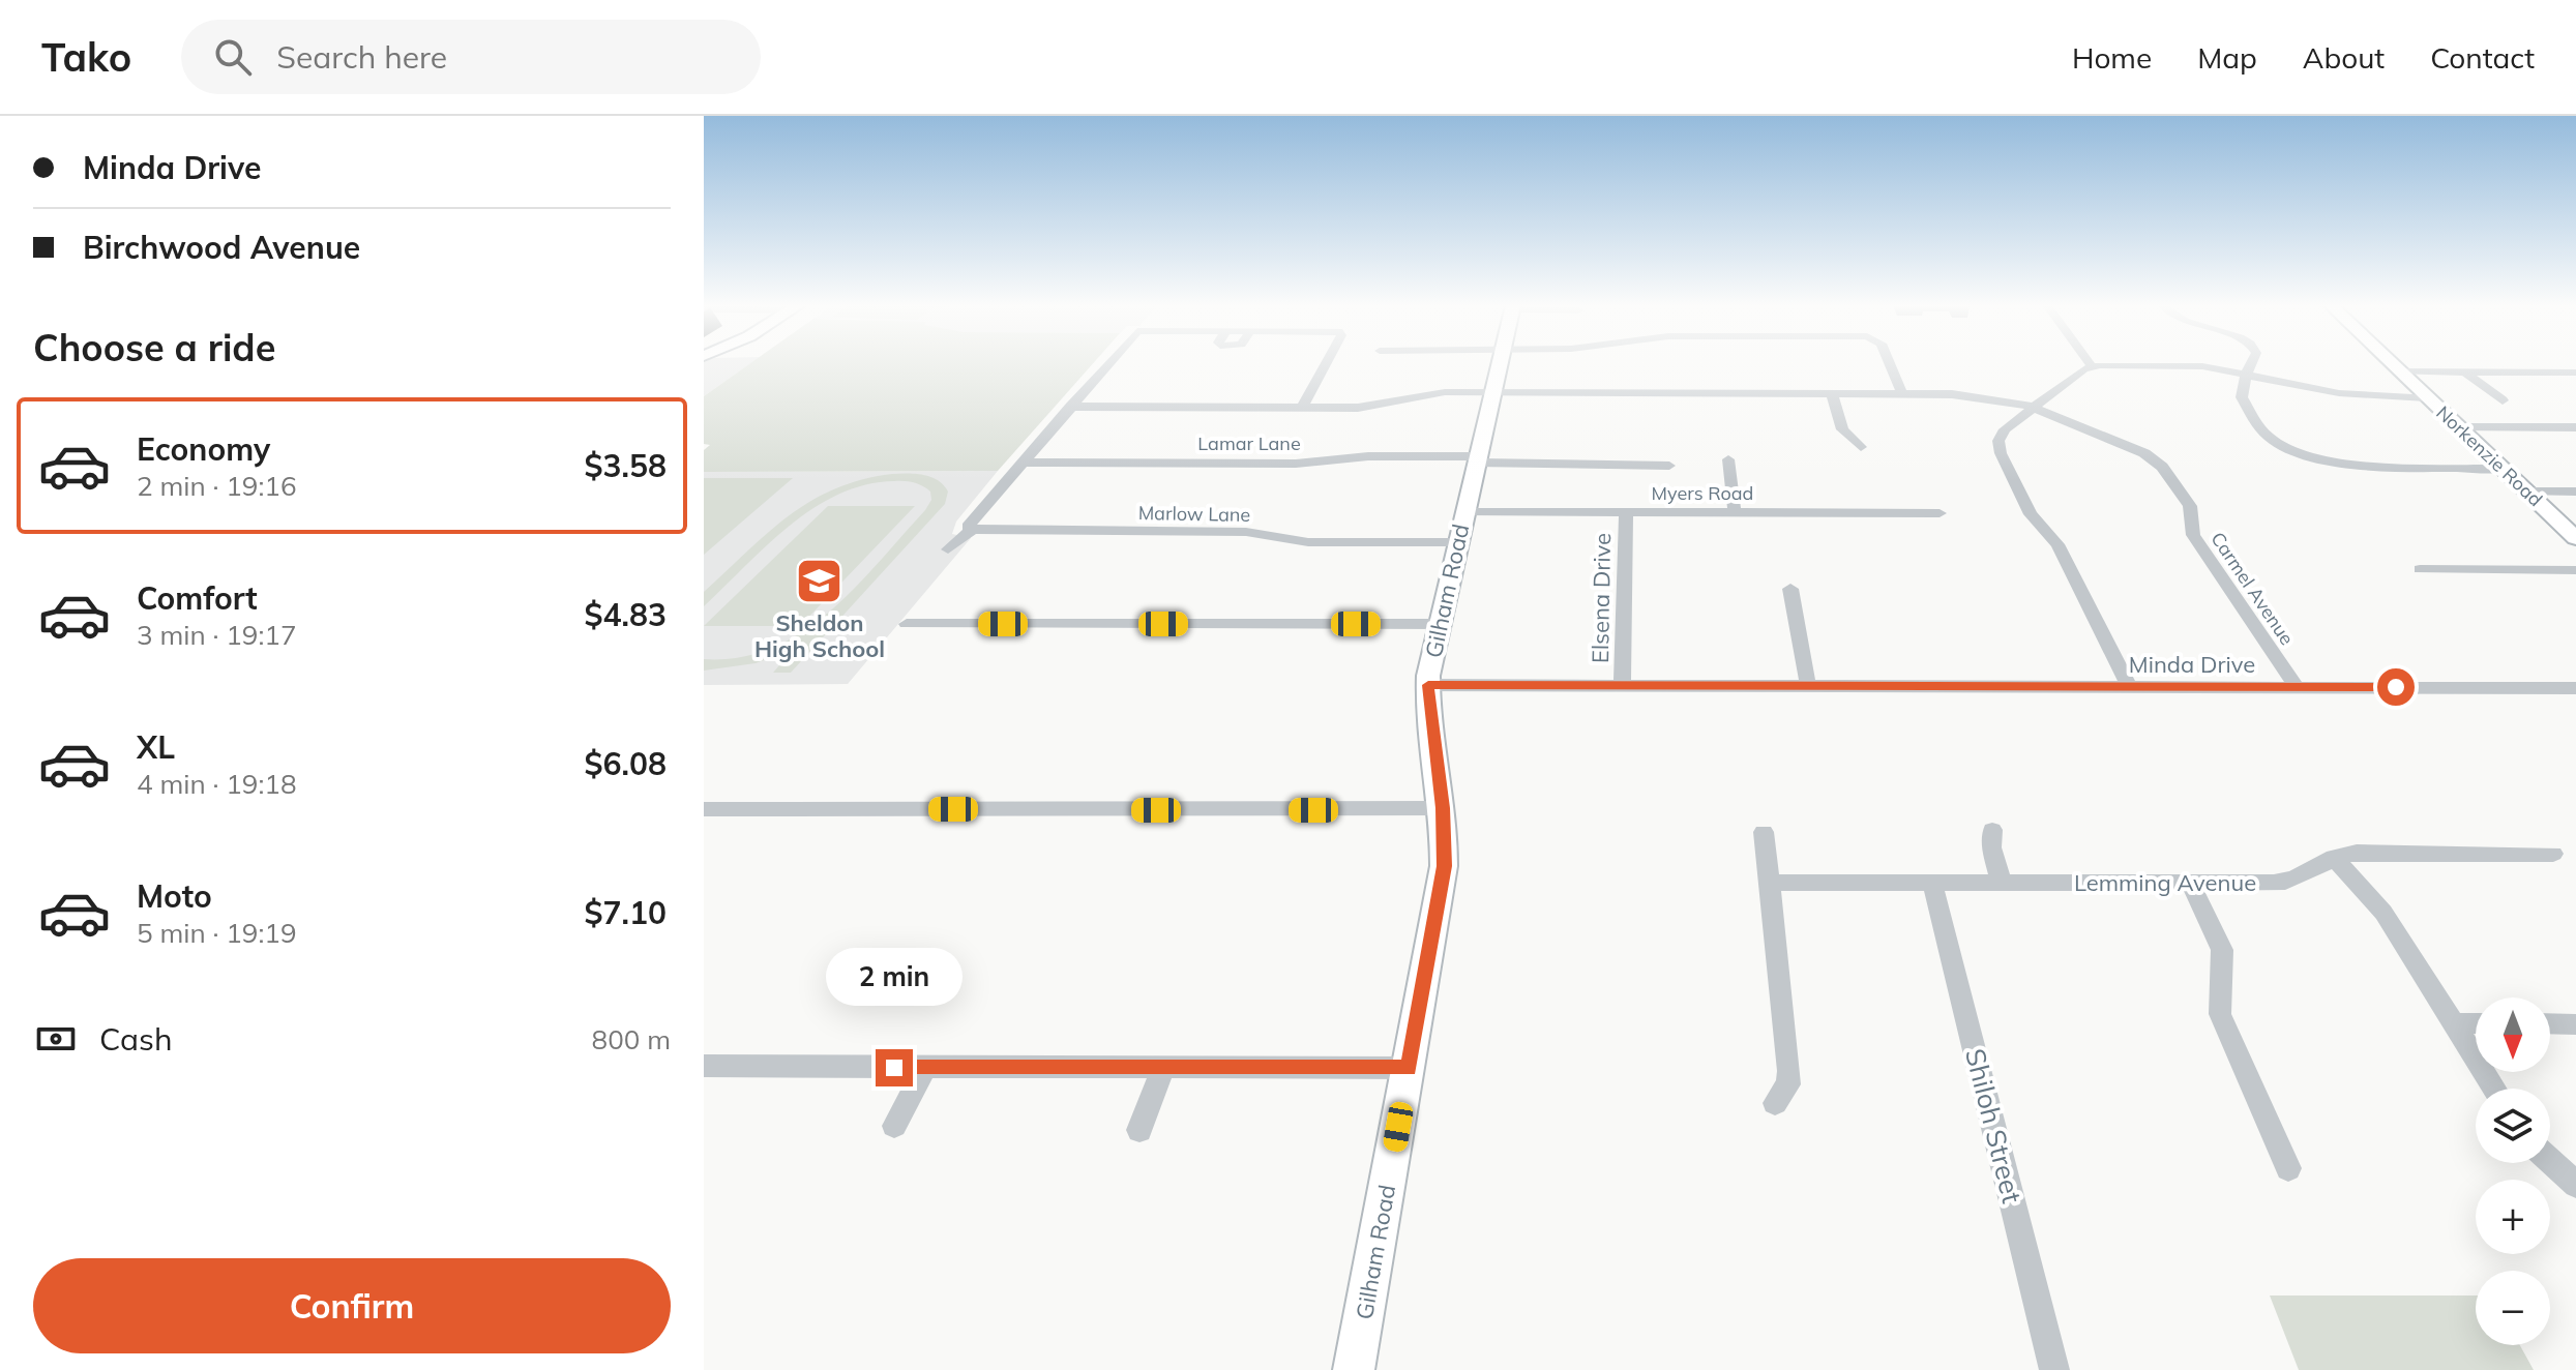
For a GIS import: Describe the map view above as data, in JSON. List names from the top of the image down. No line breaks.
{"streets":{"street":["Lamar Lane","Norkenzie Road","Myers Road","Marlow Lane","Carmel Avenue","Gilham Road","Elsena Drive","Minda Drive","Lemming Avenue","Shiloh Street"]},"crossings":[["Lamar Lane","Gilham Road"],["Myers Road","Gilham Road"],["Myers Road","Elsena Drive"],["Marlow Lane","Gilham Road"],["Carmel Avenue","Gilham Road"],["Carmel Avenue","Minda Drive"],["Gilham Road","Minda Drive"],["Elsena Drive","Minda Drive"],["Lemming Avenue","Shiloh Street"]],"places":{"school or university":["Sheldon High School"]},"north":"bottom","page":{"header":"Tako","search":"Search here","nav":["Home","Map","About","Contact"],"banner":["Minda Drive","Birchwood Avenue"],"heading":"Choose a ride","list":[{"name":"Economy","note":"2 min · 19:16","value":"$3.58"},{"name":"Comfort","note":"3 min · 19:17","value":"$4.83"},{"name":"XL","note":"4 min · 19:18","value":"$6.08"},{"name":"Moto","note":"5 min · 19:19","value":"$7.10"}],"bubble":"2 min","pay":["Cash","800 m"],"map_buttons":["+","−"],"buttons":"Confirm"}}
